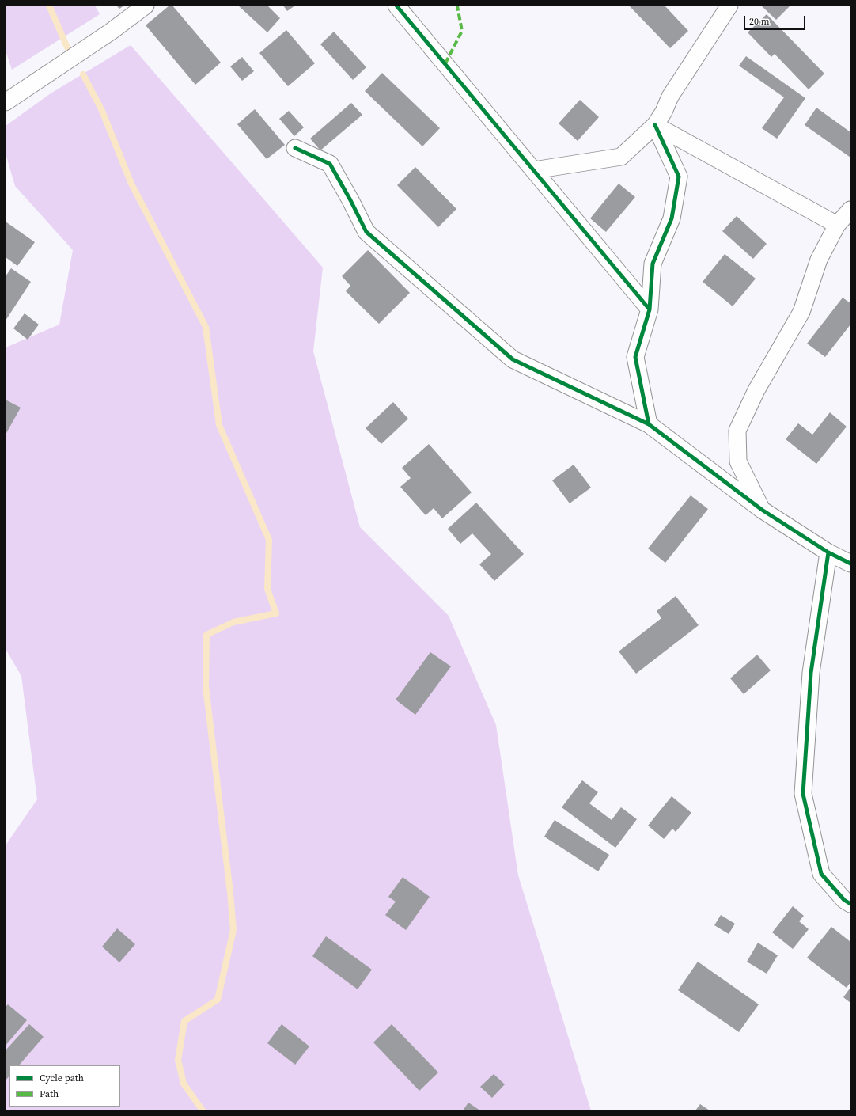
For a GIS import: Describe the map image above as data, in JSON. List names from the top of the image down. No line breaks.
{"legend":["Cycle path","Path"],"scale_bar":"20 m"}
